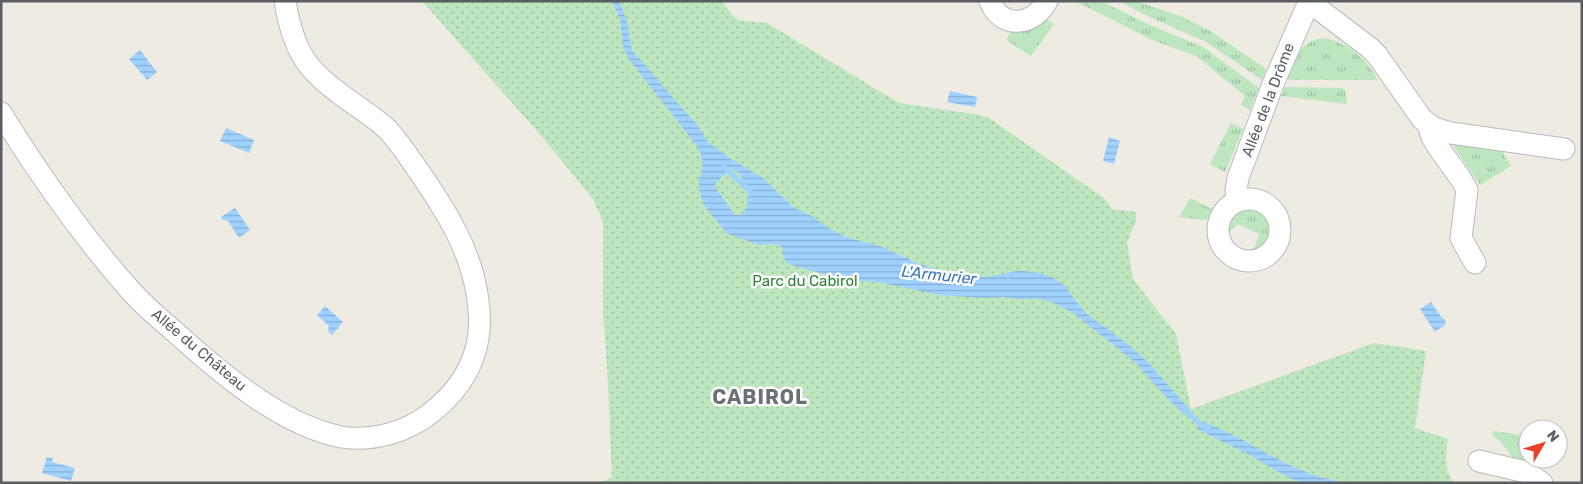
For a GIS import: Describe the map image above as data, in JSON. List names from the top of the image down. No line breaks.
{"streets":{"street":["Allée de la Drôme","Allée du Château"]},"districts":["CABIROL"],"water":["L'Armurier"],"parks":["Parc du Cabirol"],"north":"top right"}
